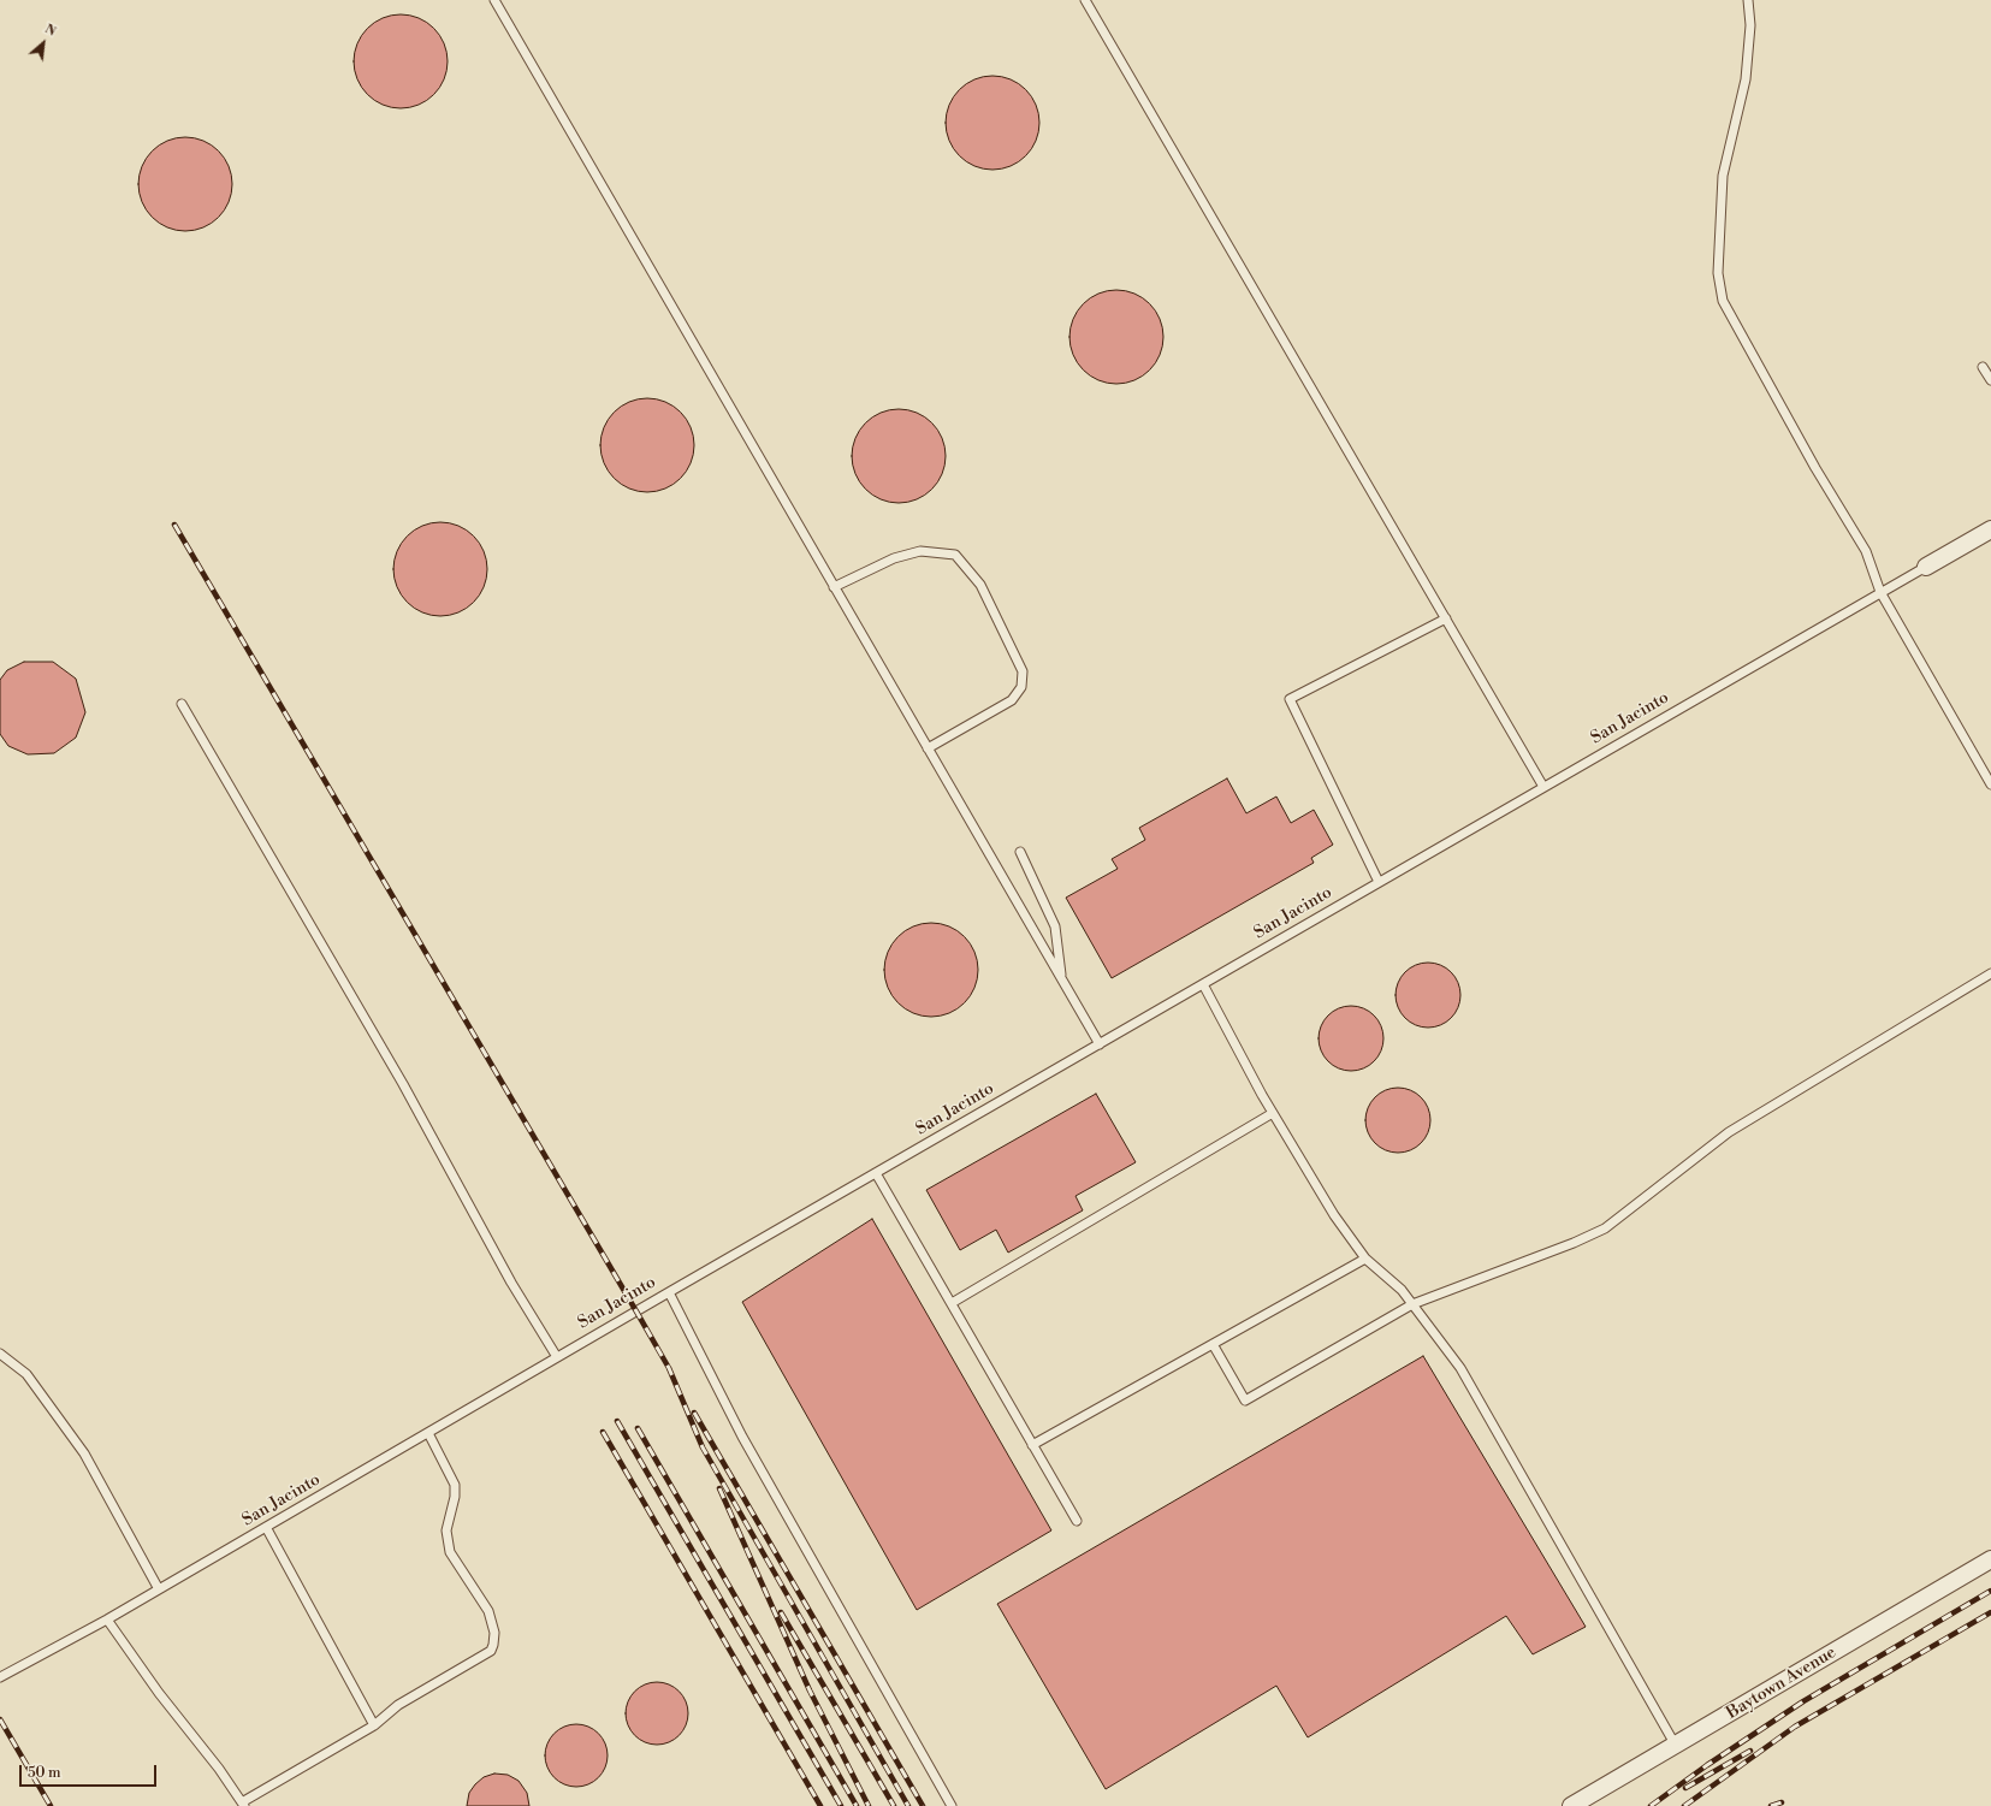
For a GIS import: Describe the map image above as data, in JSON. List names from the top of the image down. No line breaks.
{"streets":{"street":["Baytown Avenue"],"lane":["San Jacinto"]},"scale_bar":"50 m","north":"top right"}
